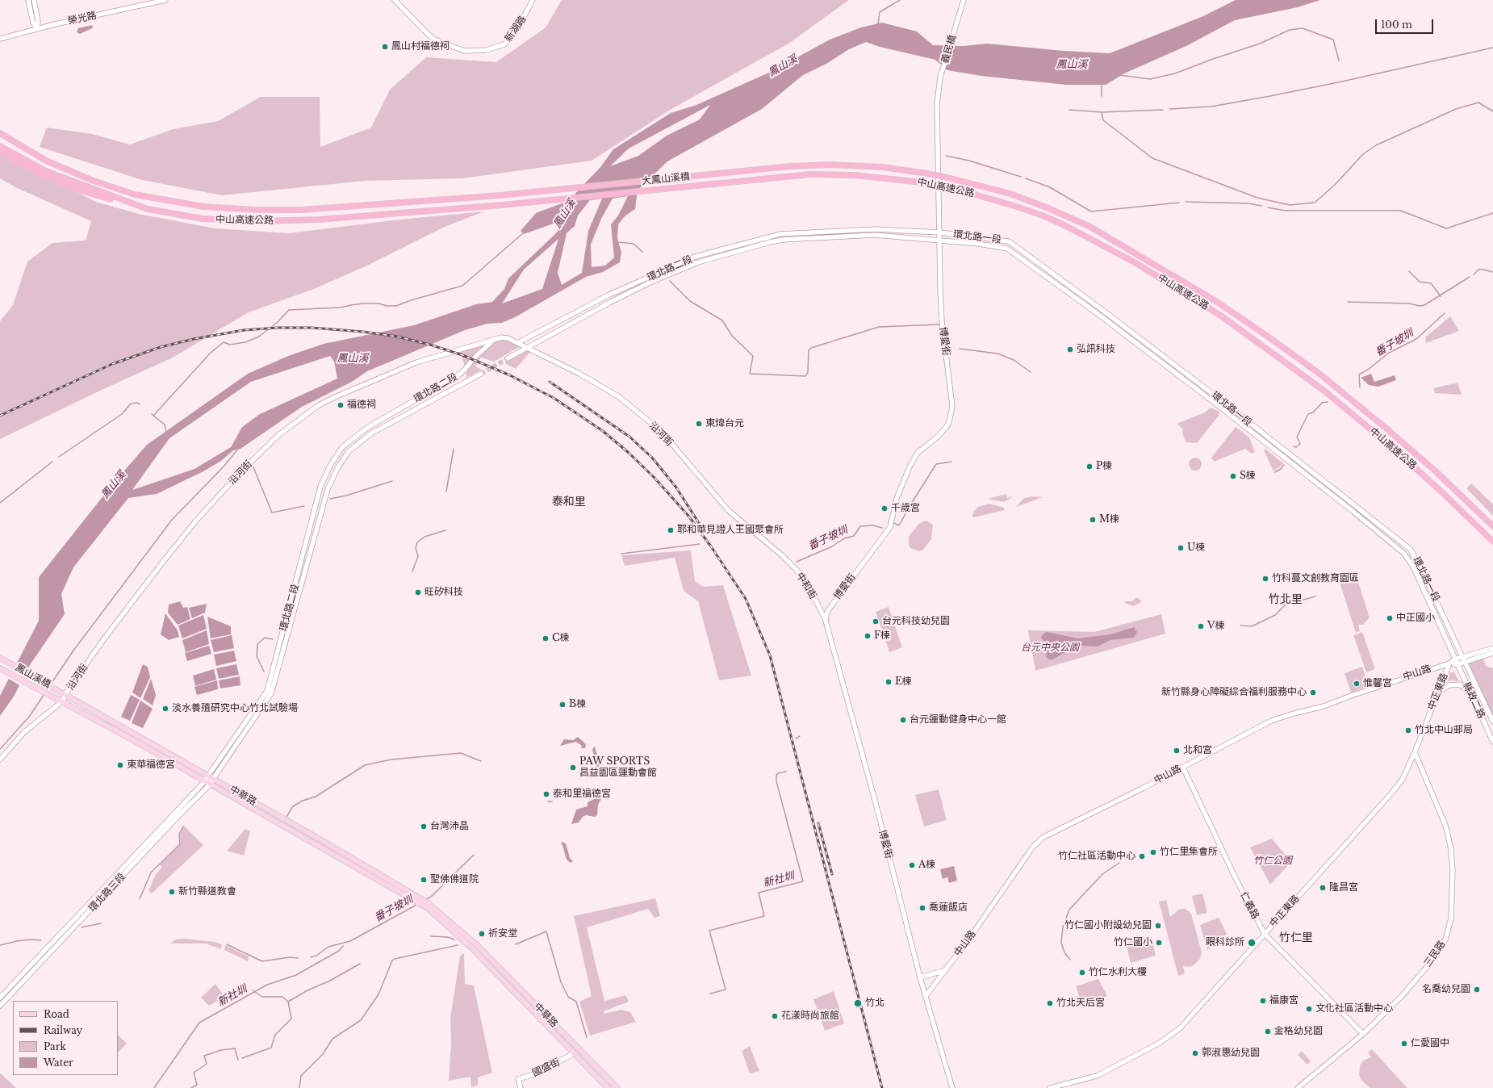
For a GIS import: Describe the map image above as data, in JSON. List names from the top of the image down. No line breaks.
{"streets":{"highway":["大鳳山溪橋","中山高速公路"],"main road":["鳳山溪橋","中華路"],"street":["榮光路","新湖路","義民橋","環北路一段","環北路二段","博愛街","沿河街","中和街","中山路","中正東路","縣政二路","環北路三段","仁義路","三民路","國盛街"]},"crossings":[["義民橋","博愛街"],["大鳳山溪橋","中山高速公路"],["環北路一段","環北路二段"],["環北路一段","博愛街"],["環北路一段","中山路"],["環北路一段","縣政二路"],["環北路二段","博愛街"],["環北路二段","沿河街"],["環北路二段","中華路"],["環北路二段","環北路三段"],["博愛街","中和街"],["博愛街","中山路"],["沿河街","中和街"],["沿河街","鳳山溪橋"],["沿河街","中華路"],["中山路","中正東路"],["中山路","縣政二路"],["中山路","仁義路"],["鳳山溪橋","中華路"],["中正東路","仁義路"],["中正東路","三民路"],["中華路","環北路三段"],["中華路","國盛街"],["仁義路","三民路"]],"districts":["泰和里","竹北里","竹仁里"],"water":["鳳山溪","番子坡圳","新社圳"],"parks":["台元中央公園","竹仁公園"],"places":["鳳山村福德祠","弘訊科技","福德祠","東煒台元","P棟","S棟","千歲宮","M棟","耶和華見證人王國聚會所","U棟","竹科蔓文創教育園區","旺矽科技","中正國小","台元科技幼兒園","V棟","F棟","C棟","E棟","惟馨宮","新竹縣身心障礙綜合福利服務中心","B棟","淡水養殖研究中心竹北試驗場","台元運動健身中心一館","竹北中山郵局","北和宮","東華福德宮","PAW SPORTS 昌益園區運動會館","泰和里福德宮","台灣沛晶","竹仁里集會所","竹仁社區活動中心","A棟","聖佛佛道院","隆昌宮","新竹縣道教會","喬蓮飯店","竹仁國小附設幼兒園","祈安堂","竹仁國小","眼科診所","竹仁水利大樓","名喬幼兒園","福康宮","竹北","竹北天后宮","文化社區活動中心","花漾時尚旅館","金格幼兒園","仁愛國中","郭淑惠幼兒園"],"legend":["Road","Railway","Park","Water"],"scale_bar":"100 m"}
